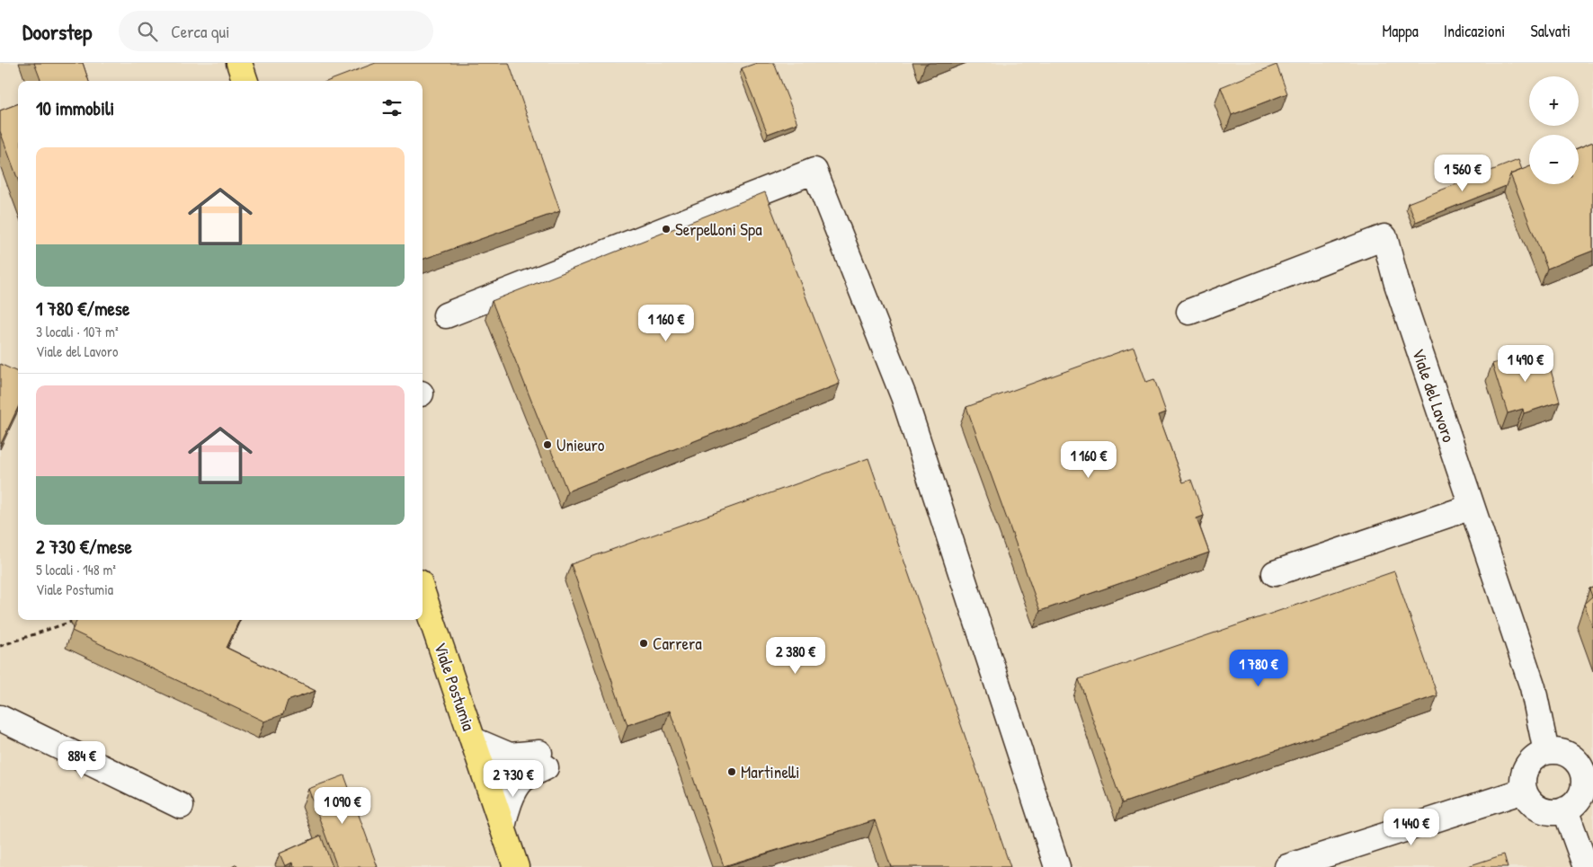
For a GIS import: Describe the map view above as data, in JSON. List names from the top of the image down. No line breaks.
{"streets":{"main road":["Viale Postumia"],"street":["Viale del Lavoro"]},"places":["Serpelloni Spa","Unieuro","Carrera","Martinelli"],"page":{"header":"Doorstep","search":"Cerca qui","nav":["Mappa","Indicazioni","Salvati"],"map_buttons":["+","−"],"heading":"10 immobili","list":[{"name":"1 780 €/mese","note":"3 locali · 107 m² · Viale del Lavoro"},{"name":"2 730 €/mese","note":"5 locali · 148 m² · Viale Postumia"}],"price":["1 560 €","1 160 €","1 490 €","1 160 €","2 380 €","1 780 €","884 €","2 730 €","1 090 €","1 440 €"]}}
